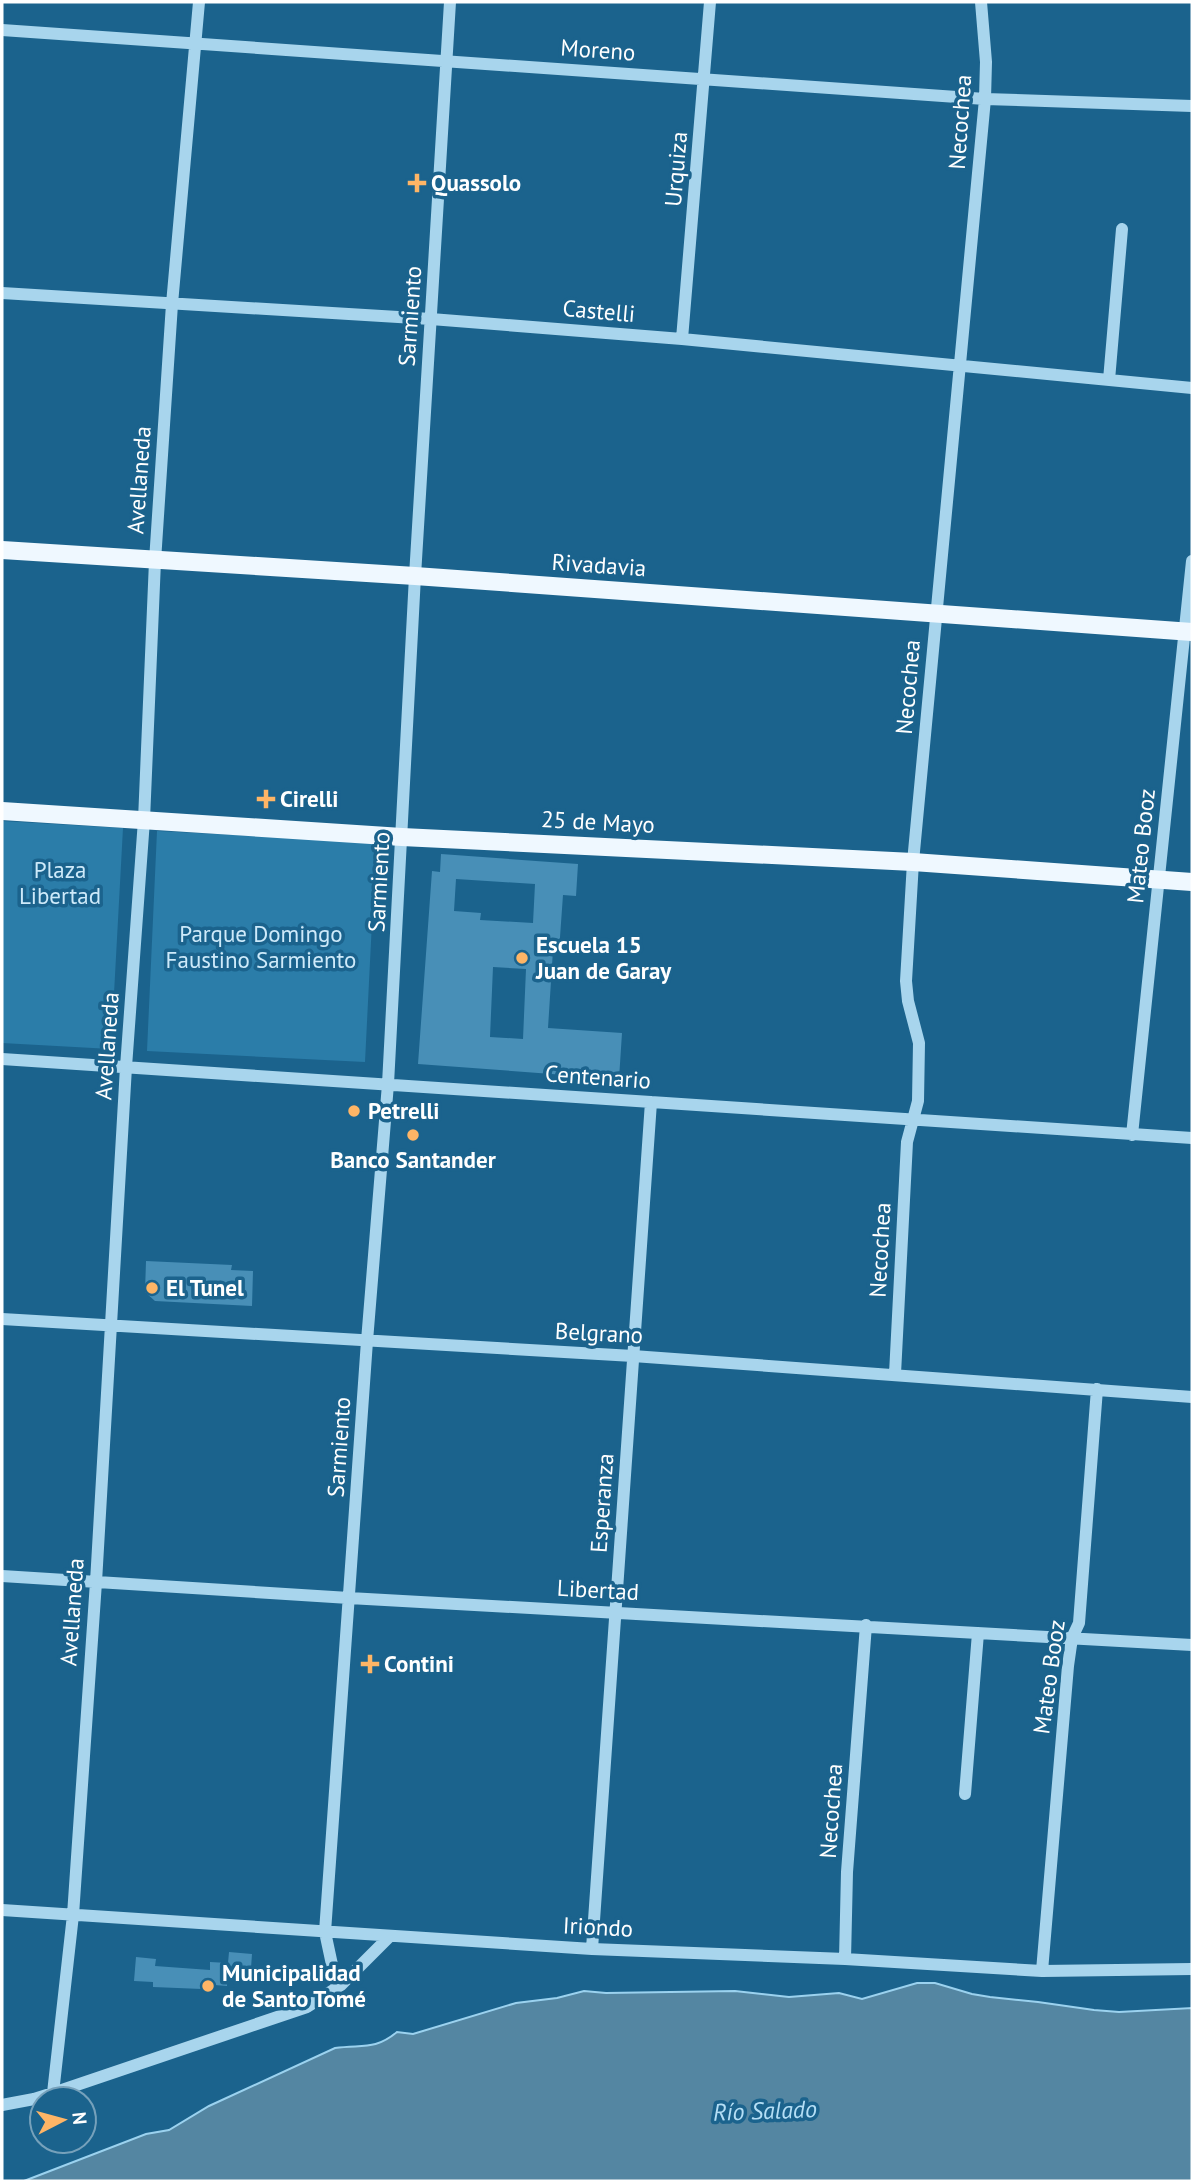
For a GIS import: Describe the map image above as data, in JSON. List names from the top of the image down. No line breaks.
{"streets":{"main road":["Rivadavia","25 de Mayo"],"street":["Moreno","Necochea","Urquiza","Castelli","Sarmiento","Avellaneda","Mateo Booz","Centenario","Belgrano","Esperanza","Libertad","Iriondo"]},"crossings":[["Moreno","Necochea"],["Moreno","Urquiza"],["Moreno","Sarmiento"],["Moreno","Avellaneda"],["Necochea","Castelli"],["Necochea","Rivadavia"],["Necochea","25 de Mayo"],["Necochea","Centenario"],["Necochea","Belgrano"],["Necochea","Libertad"],["Necochea","Iriondo"],["Urquiza","Castelli"],["Castelli","Sarmiento"],["Castelli","Avellaneda"],["Sarmiento","Rivadavia"],["Sarmiento","25 de Mayo"],["Sarmiento","Centenario"],["Sarmiento","Belgrano"],["Sarmiento","Libertad"],["Sarmiento","Iriondo"],["Avellaneda","Rivadavia"],["Avellaneda","25 de Mayo"],["Avellaneda","Centenario"],["Avellaneda","Belgrano"],["Avellaneda","Libertad"],["Avellaneda","Iriondo"],["Rivadavia","Mateo Booz"],["25 de Mayo","Mateo Booz"],["Mateo Booz","Centenario"],["Mateo Booz","Belgrano"],["Mateo Booz","Libertad"],["Mateo Booz","Iriondo"],["Centenario","Esperanza"],["Belgrano","Esperanza"],["Esperanza","Libertad"],["Esperanza","Iriondo"]],"water":["Río Salado"],"parks":["Plaza Libertad","Parque Domingo Faustino Sarmiento"],"places":{"health":["Quassolo","Cirelli","Contini"],"other":["Escuela 15 Juan de Garay","Petrelli","Banco Santander","El Tunel","Municipalidad de Santo Tomé"]},"north":"right"}
